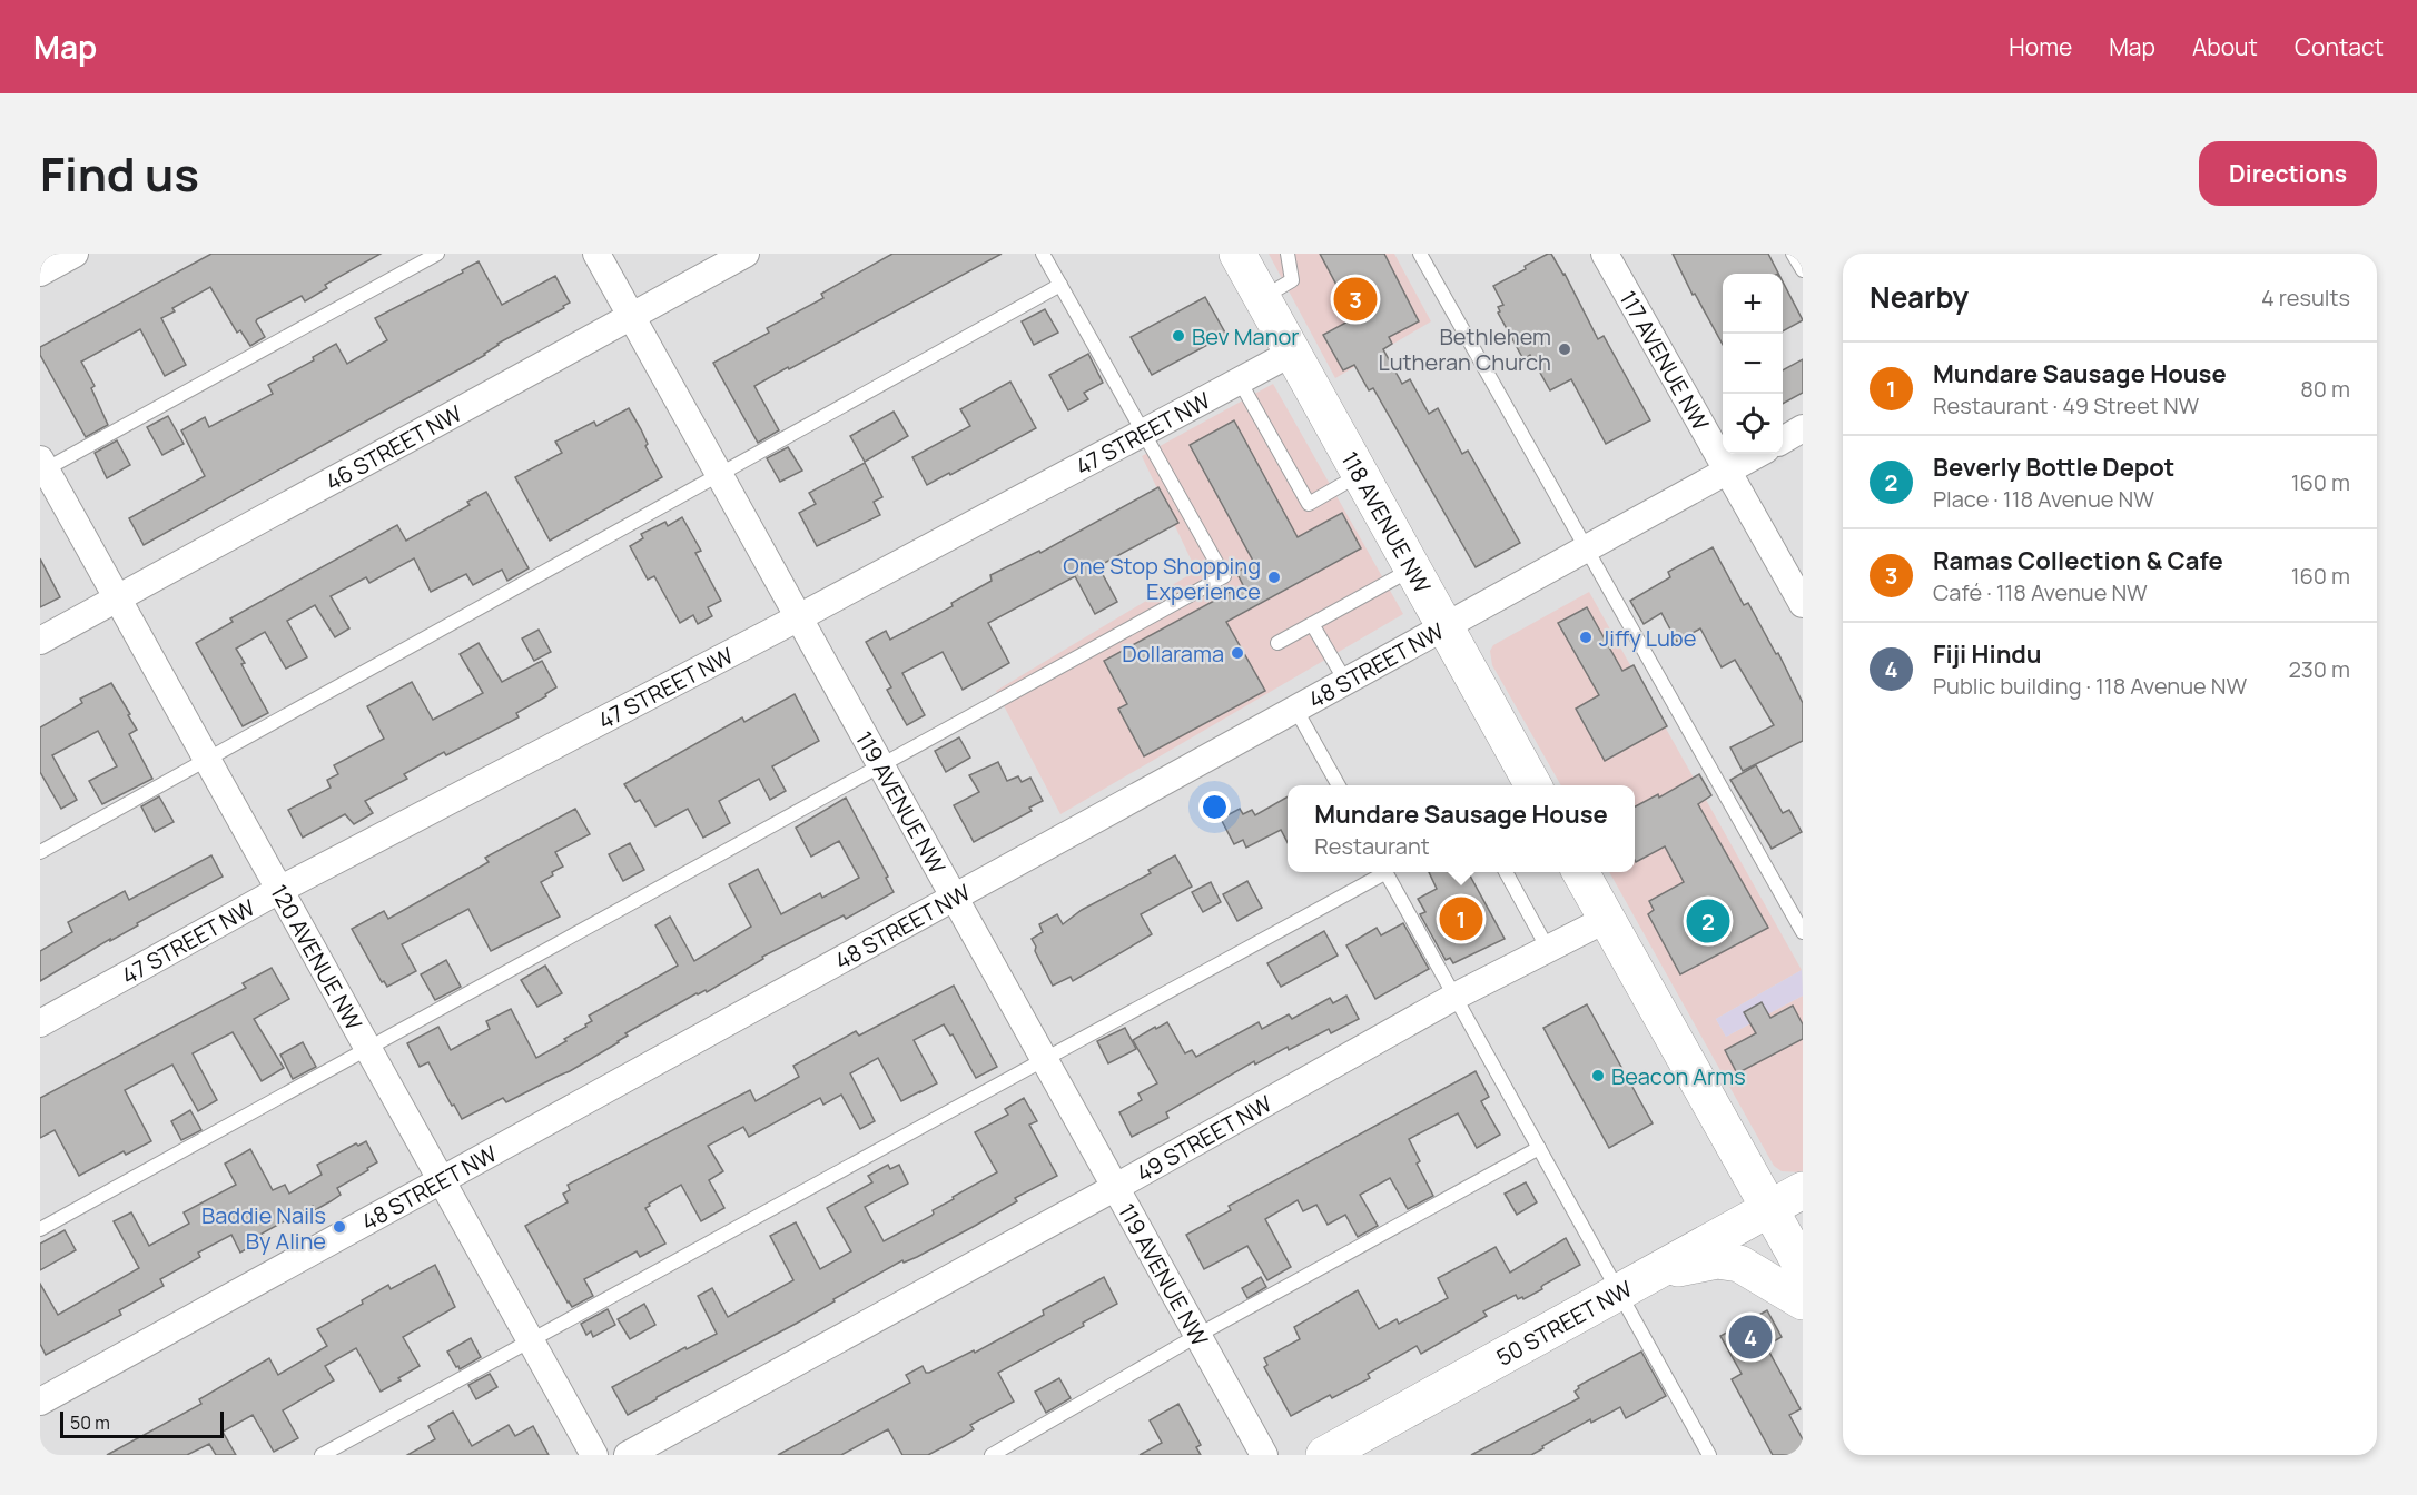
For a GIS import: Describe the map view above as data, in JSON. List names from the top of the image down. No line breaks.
{"streets":{"main road":["118 AVENUE NW","50 STREET NW"],"street":["117 AVENUE NW","47 STREET NW","46 STREET NW","48 STREET NW","119 AVENUE NW","120 AVENUE NW","49 STREET NW"]},"crossings":[["117 AVENUE NW","48 STREET NW"],["47 STREET NW","118 AVENUE NW"],["47 STREET NW","119 AVENUE NW"],["47 STREET NW","120 AVENUE NW"],["46 STREET NW","119 AVENUE NW"],["46 STREET NW","120 AVENUE NW"],["118 AVENUE NW","48 STREET NW"],["48 STREET NW","119 AVENUE NW"],["48 STREET NW","120 AVENUE NW"],["119 AVENUE NW","49 STREET NW"]],"places":["Bev Manor","Bethlehem Lutheran Church","One Stop Shopping Experience","Jiffy Lube","Dollarama","Beacon Arms","Baddie Nails By Aline"],"scale_bar":"50 m","page":{"header":"Map","nav":["Home","Map","About","Contact"],"title":"Find us","buttons":"Directions","heading":["Nearby","4 results"],"map_buttons":["+","−"],"pins":["3","1","2","4"],"list":[{"mark":"1","name":"Mundare Sausage House","note":"Restaurant · 49 Street NW","value":"80 m"},{"mark":"2","name":"Beverly Bottle Depot","note":"Place · 118 Avenue NW","value":"160 m"},{"mark":"3","name":"Ramas Collection & Cafe","note":"Café · 118 Avenue NW","value":"160 m"},{"mark":"4","name":"Fiji Hindu","note":"Public building · 118 Avenue NW","value":"230 m"}],"popup":["Mundare Sausage House","Restaurant"],"scale":"50 m"}}
